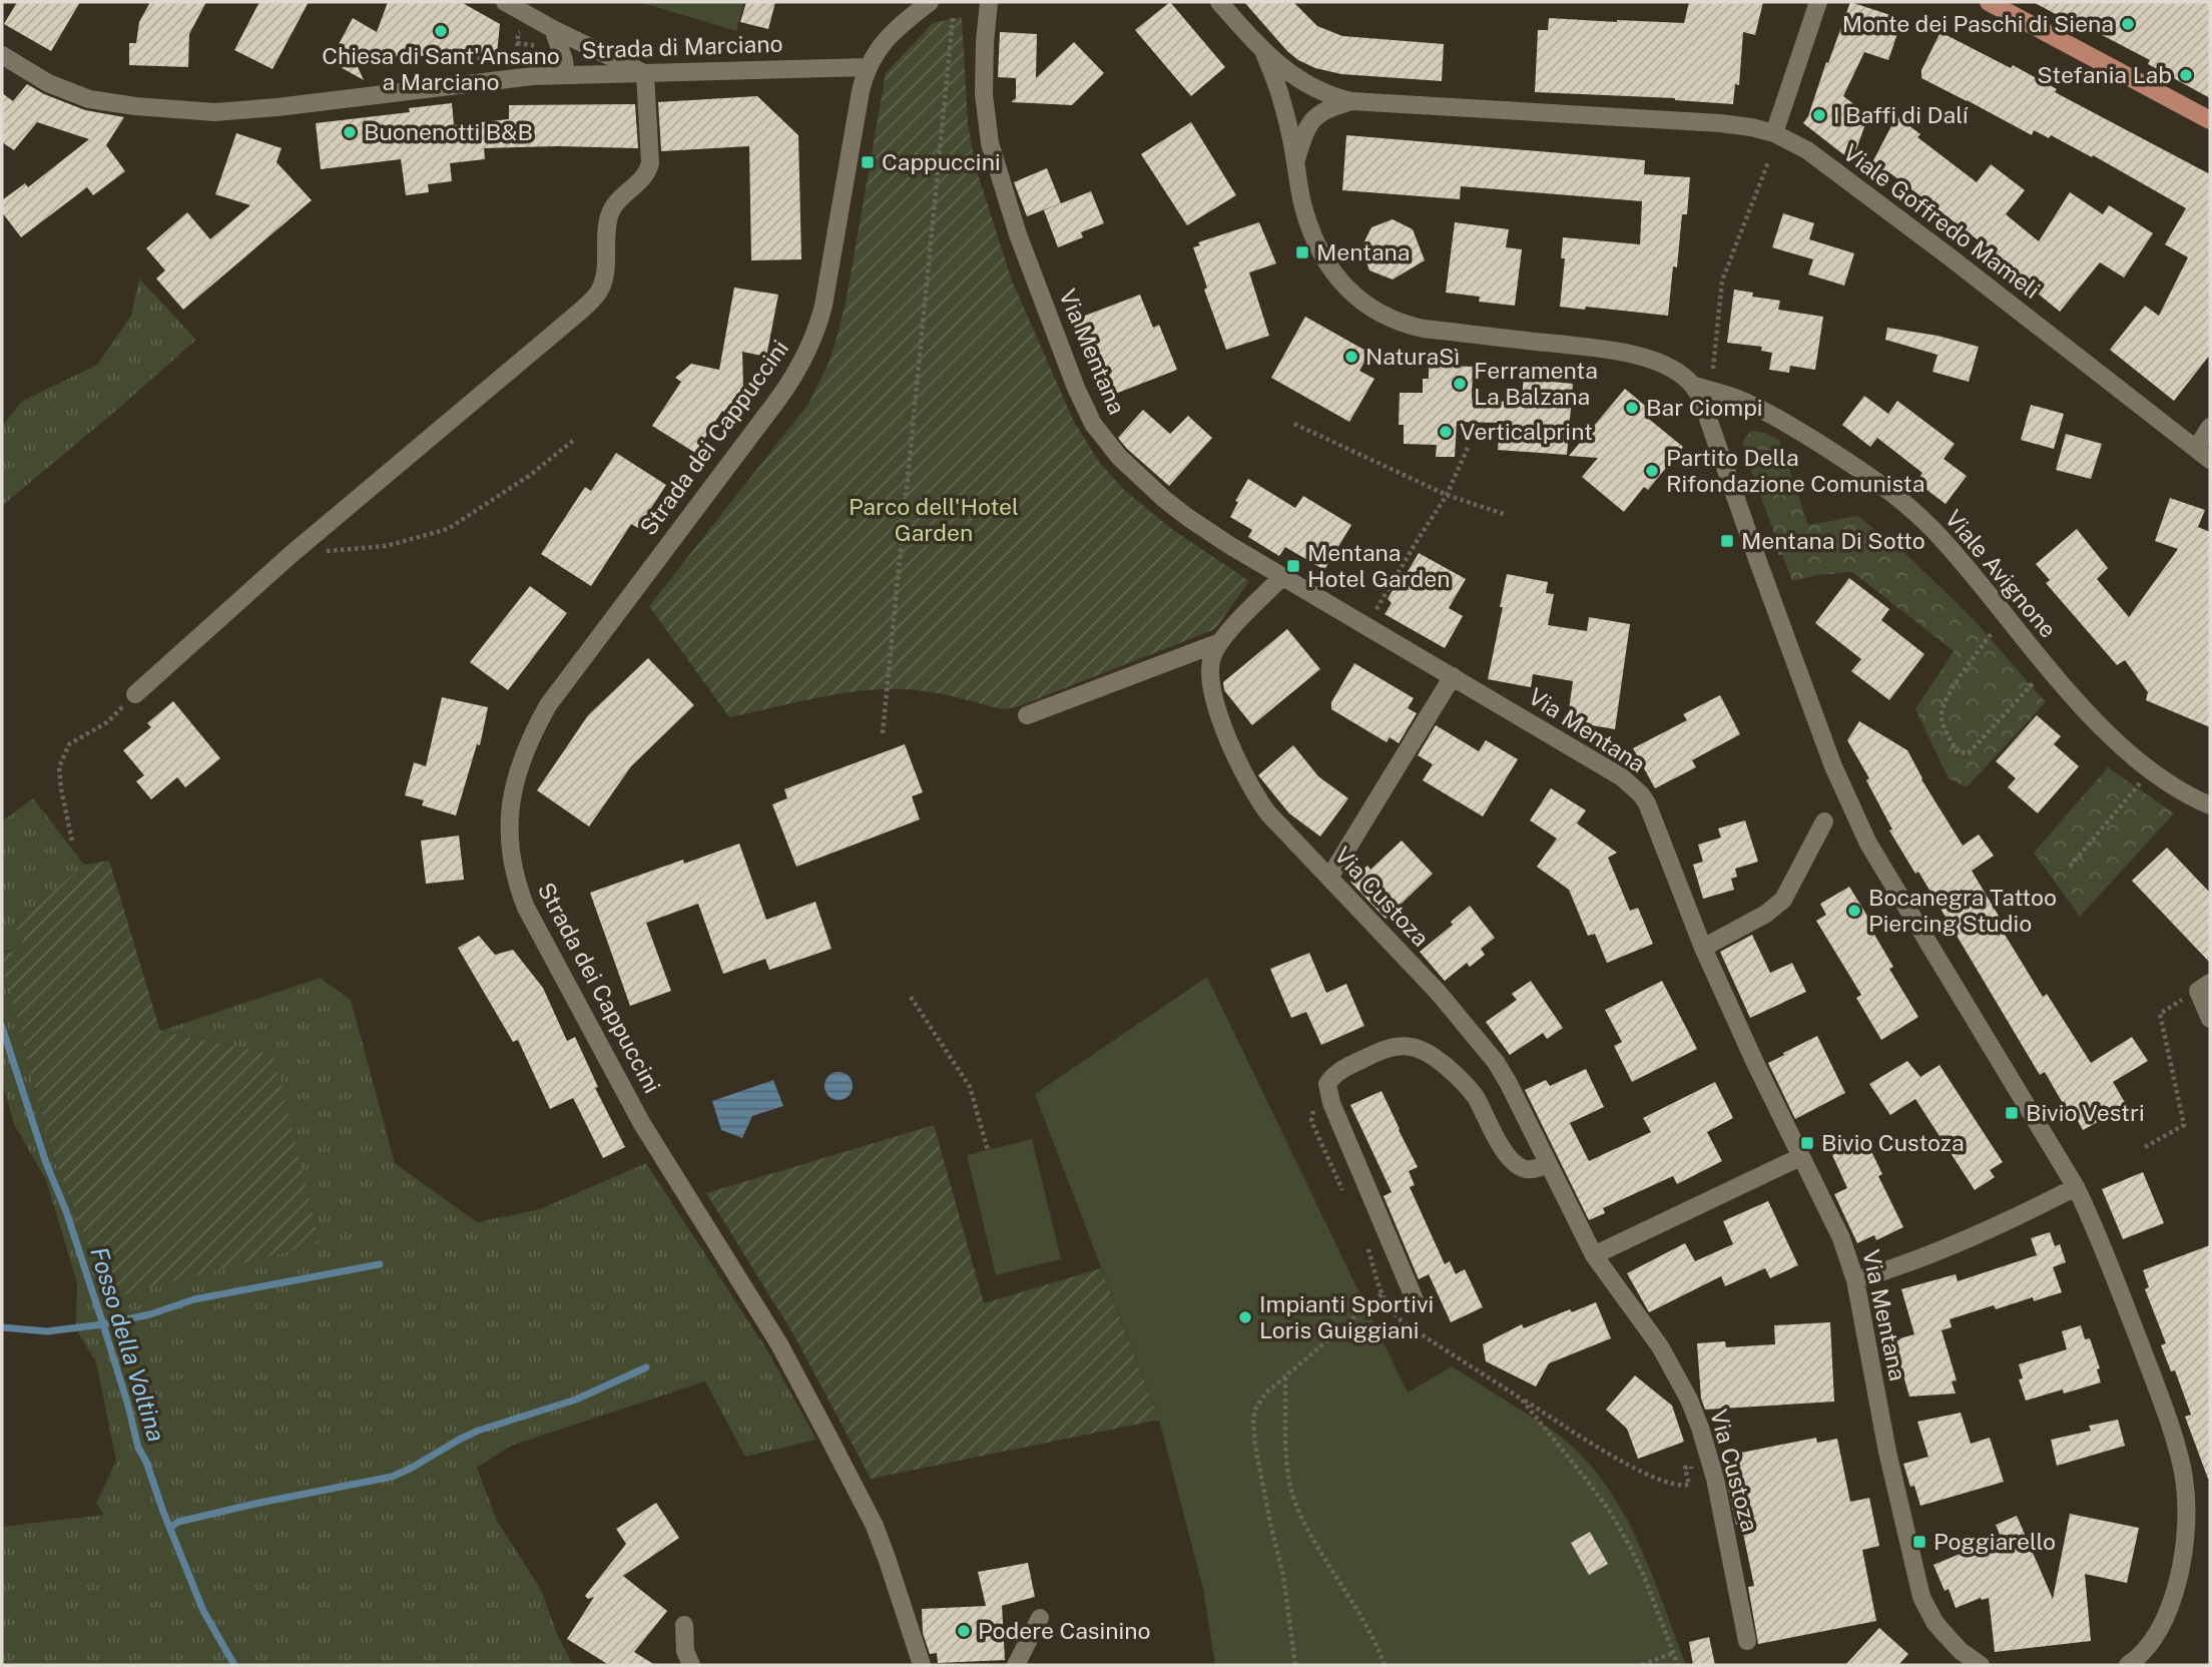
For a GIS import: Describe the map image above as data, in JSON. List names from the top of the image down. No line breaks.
{"streets":{"street":["Strada di Marciano","Viale Goffredo Mameli","Via Mentana","Strada dei Cappuccini","Viale Avignone","Via Custoza"]},"crossings":[["Strada di Marciano","Strada dei Cappuccini"]],"water":["Fosso della Voltina"],"parks":["Parco dell'Hotel Garden"],"places":{"other":["Monte dei Paschi di Siena","Chiesa di Sant'Ansano a Marciano","Stefania Lab","I Baffi di Dalí","Buonenotti B&B","NaturaSì","Ferramenta La Balzana","Bar Ciompi","Verticalprint","Partito Della Rifondazione Comunista","Bocanegra Tattoo Piercing Studio","Impianti Sportivi Loris Guiggiani","Podere Casinino"],"transit":["Cappuccini","Mentana","Mentana Di Sotto","Mentana Hotel Garden","Bivio Vestri","Bivio Custoza","Poggiarello"]}}
